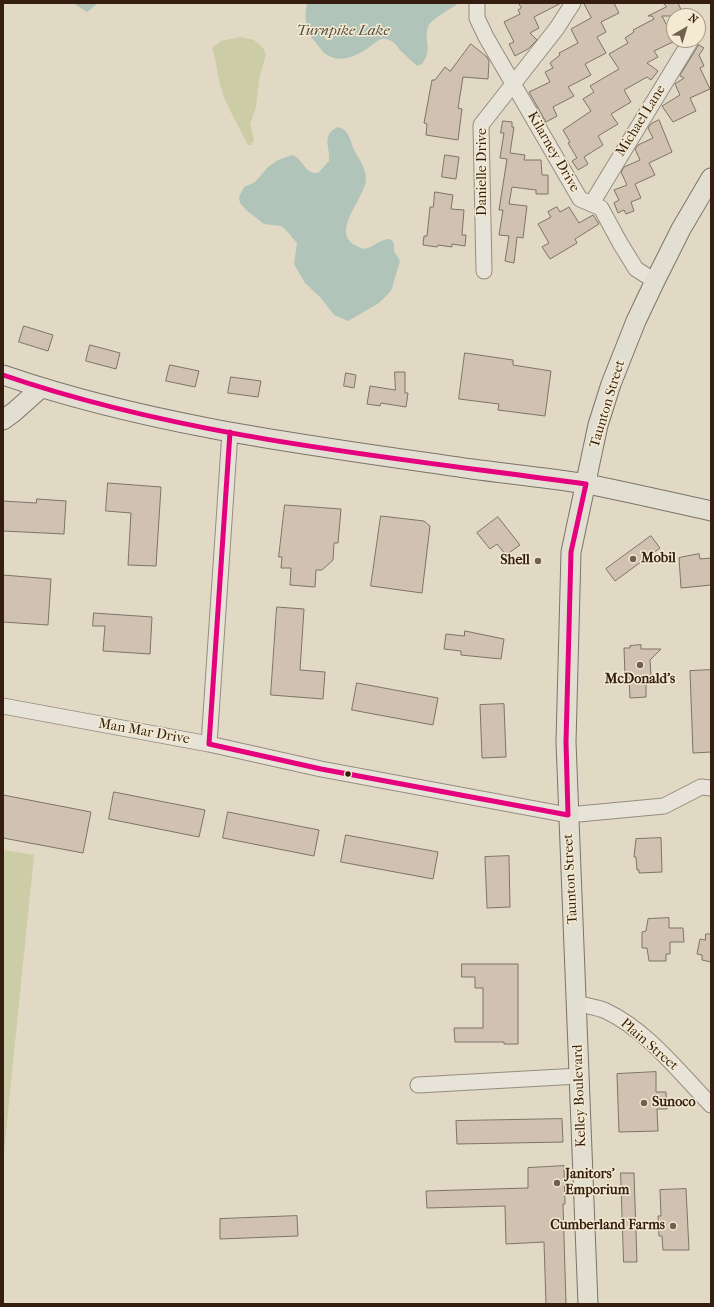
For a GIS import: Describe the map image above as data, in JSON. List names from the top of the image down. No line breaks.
{"streets":{"main road":["Taunton Street","Kelley Boulevard"],"street":["Michael Lane","Kilarney Drive","Danielle Drive","Man Mar Drive","Plain Street"]},"crossings":[["Michael Lane","Kilarney Drive"],["Kilarney Drive","Danielle Drive"],["Kilarney Drive","Taunton Street"],["Taunton Street","Man Mar Drive"],["Taunton Street","Kelley Boulevard"],["Plain Street","Kelley Boulevard"]],"water":["Turnpike Lake"],"places":["Mobil","Shell","McDonald's","Sunoco","Janitors' Emporium","Cumberland Farms"],"north":"top right"}
